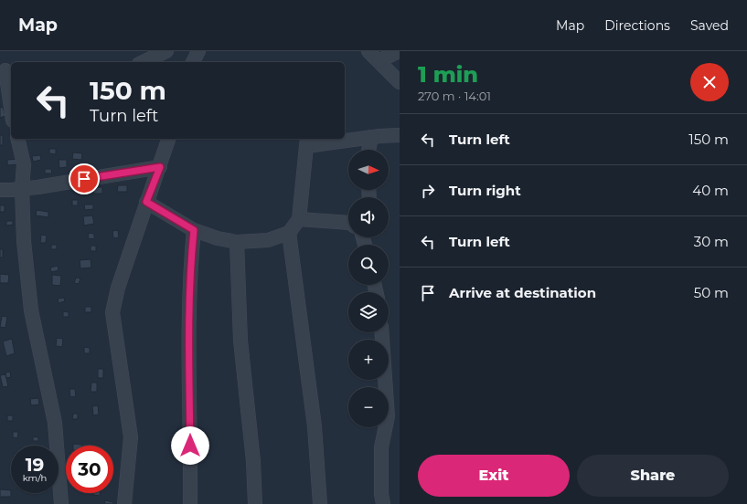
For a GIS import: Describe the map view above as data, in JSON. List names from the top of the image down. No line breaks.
{"north":"right","page":{"header":"Map","nav":["Map","Directions","Saved"],"heading":["1 min","270 m · 14:01"],"turn":["150 m","Turn left"],"list":[{"name":"Turn left","value":"150 m"},{"name":"Turn right","value":"40 m"},{"name":"Turn left","value":"30 m"},{"name":"Arrive at destination","value":"50 m"}],"map_buttons":["+","−"],"speed":"19 km/h","limit":"30","buttons":["Exit","Share"]}}
